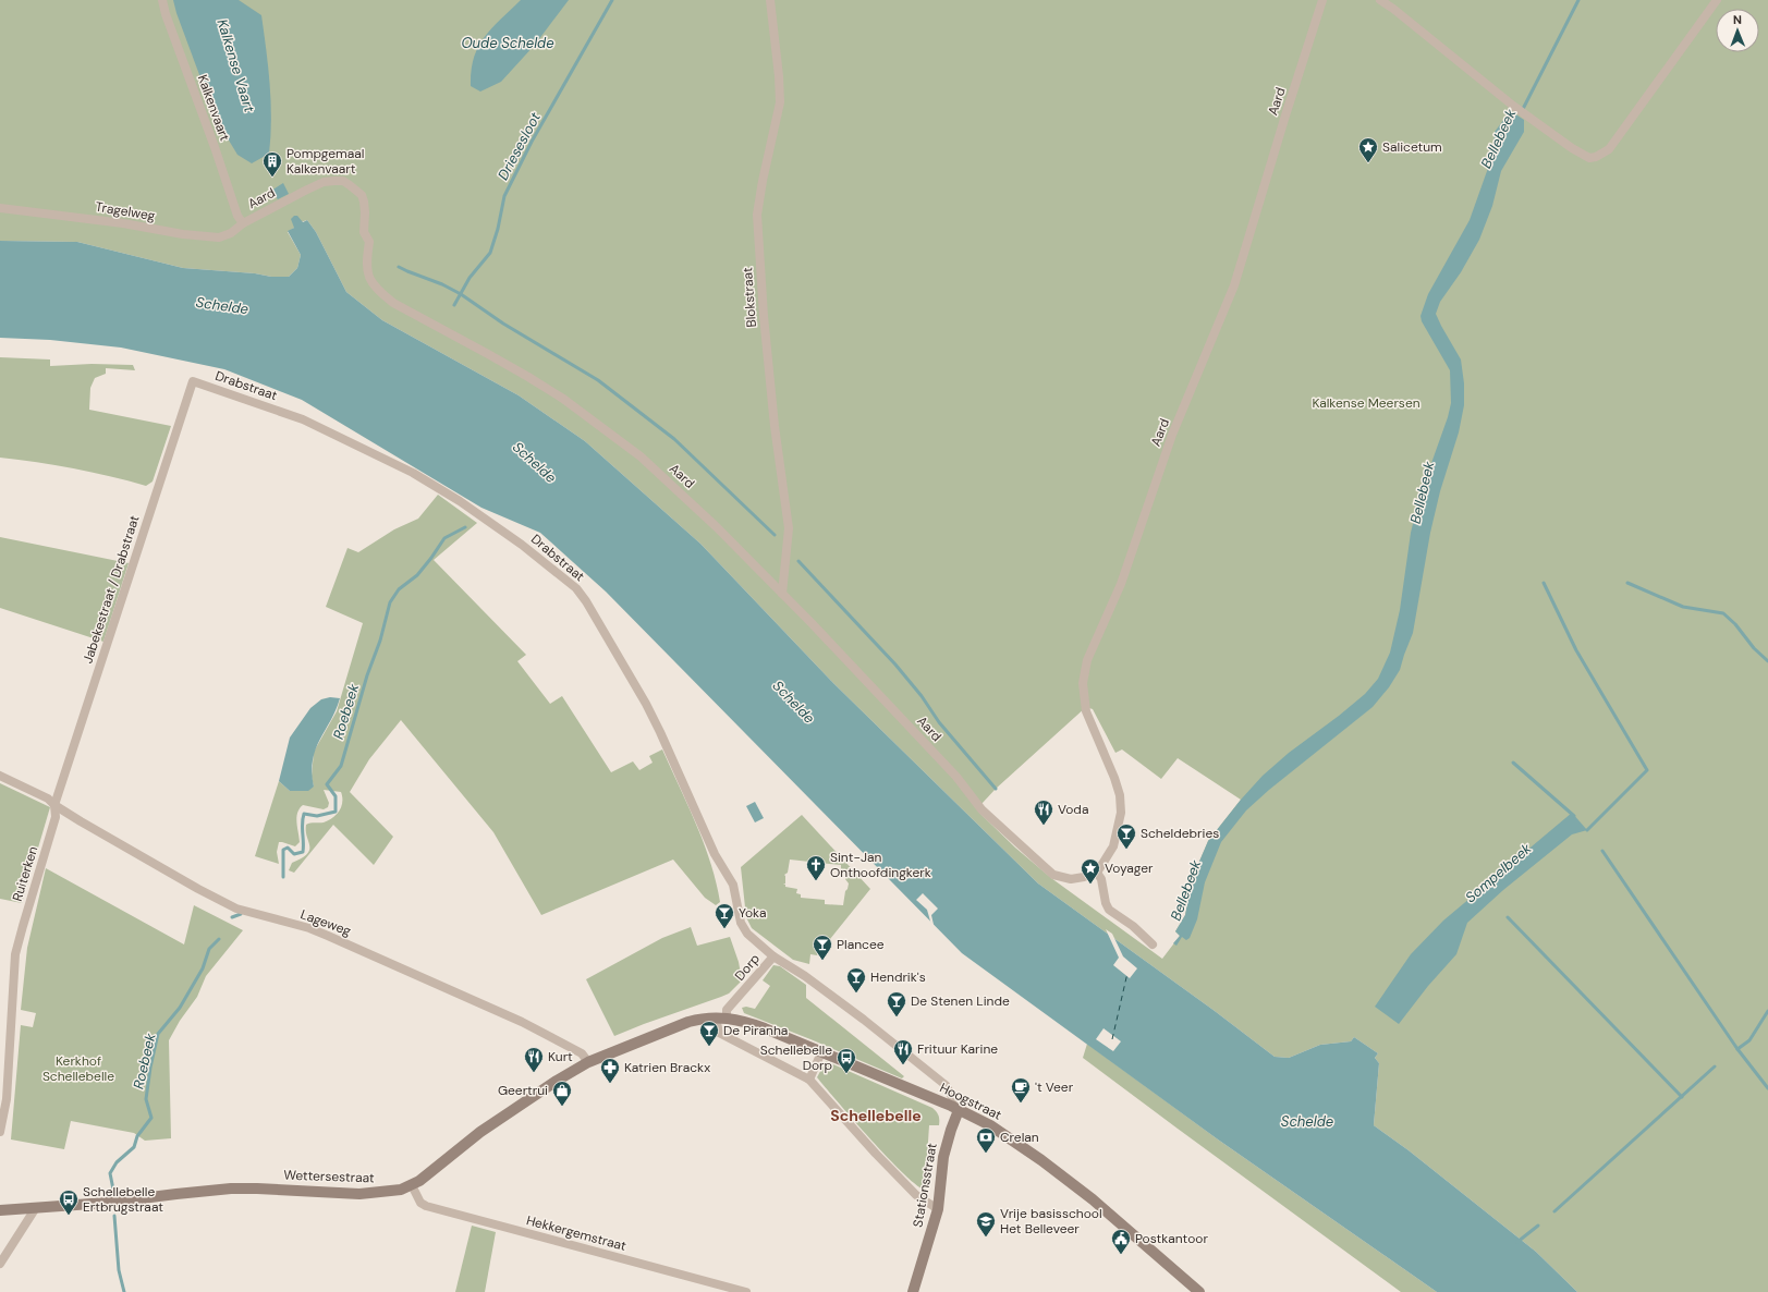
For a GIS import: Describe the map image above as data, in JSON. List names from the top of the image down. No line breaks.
{"streets":{"main road":["Hoogstraat","Wettersestraat","Stationsstraat"],"street":["Aard","Kalkenvaart","Tragelweg","Blokstraat","Drabstraat","Jabekestraat / Drabstraat","Ruiterken","Lageweg","Dorp","Hekkergemstraat"]},"crossings":[["Aard","Kalkenvaart"],["Aard","Tragelweg"],["Aard","Blokstraat"],["Kalkenvaart","Tragelweg"],["Drabstraat","Jabekestraat / Drabstraat"],["Drabstraat","Dorp"],["Jabekestraat / Drabstraat","Ruiterken"],["Jabekestraat / Drabstraat","Lageweg"],["Ruiterken","Lageweg"],["Lageweg","Wettersestraat"],["Dorp","Hoogstraat"],["Dorp","Stationsstraat"],["Hoogstraat","Wettersestraat"],["Hoogstraat","Stationsstraat"],["Wettersestraat","Hekkergemstraat"]],"districts":["Schellebelle"],"water":["Oude Schelde","Kalkense Vaart","Bellebeek","Driesesloot","Schelde","Roebeek","Sompelbeek"],"parks":["Kalkense Meersen","Kerkhof Schellebelle"],"places":{"place":["Salicetum","Voyager"],"building":["Pompgemaal Kalkenvaart"],"restaurant":["Voda","Frituur Karine","Kurt"],"bar":["Scheldebries","Yoka","Plancee","Hendrik's","De Stenen Linde","De Piranha"],"church":["Sint-Jan Onthoofdingkerk"],"bus stop":["Schellebelle Dorp","Schellebelle Ertbrugstraat"],"pharmacy":["Katrien Brackx"],"cafe":["'t Veer"],"shop":["Geertrui"],"bank":["Crelan"],"school or university":["Vrije basisschool Het Belleveer"],"public building":["Postkantoor"]},"north":"top"}
